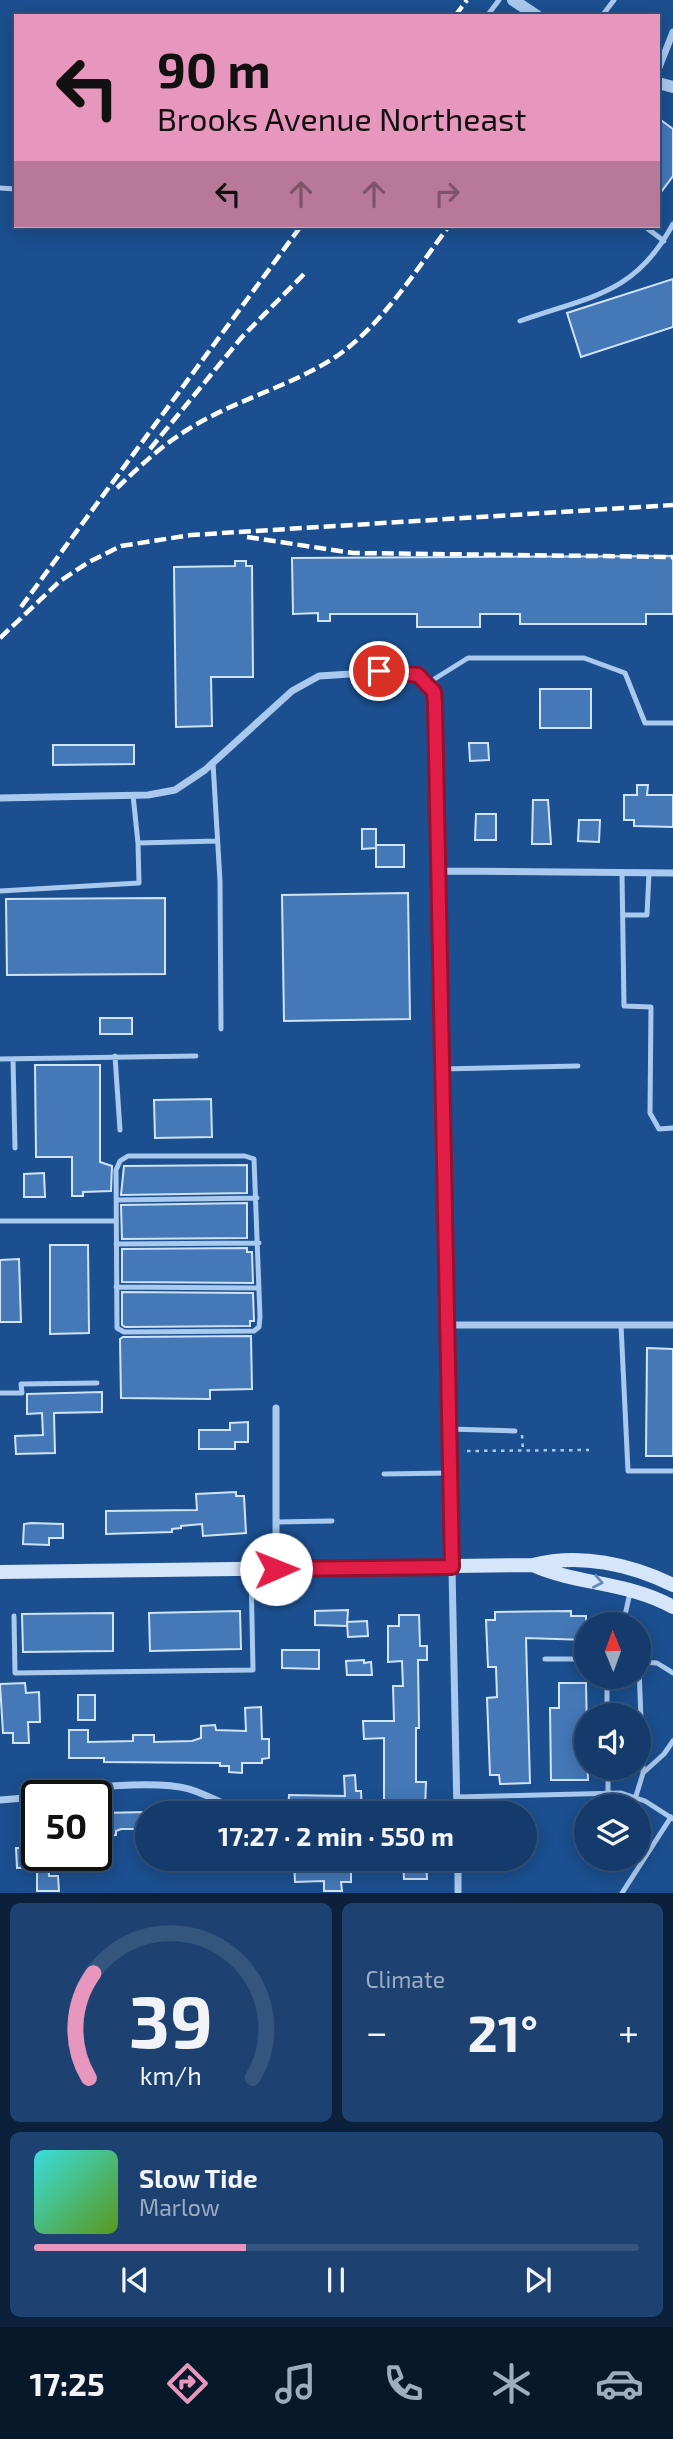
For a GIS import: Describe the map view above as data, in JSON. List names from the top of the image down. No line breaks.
{"north":"top","page":{"turn":["90 m","Brooks Avenue Northeast"],"limit":"50","trip":"17:27 · 2 min · 550 m","tile":"Climate","heat":["−","21°","+"],"song":["Slow Tide","Marlow"],"tabs":"17:25","gauge":["39","km/h"]}}
